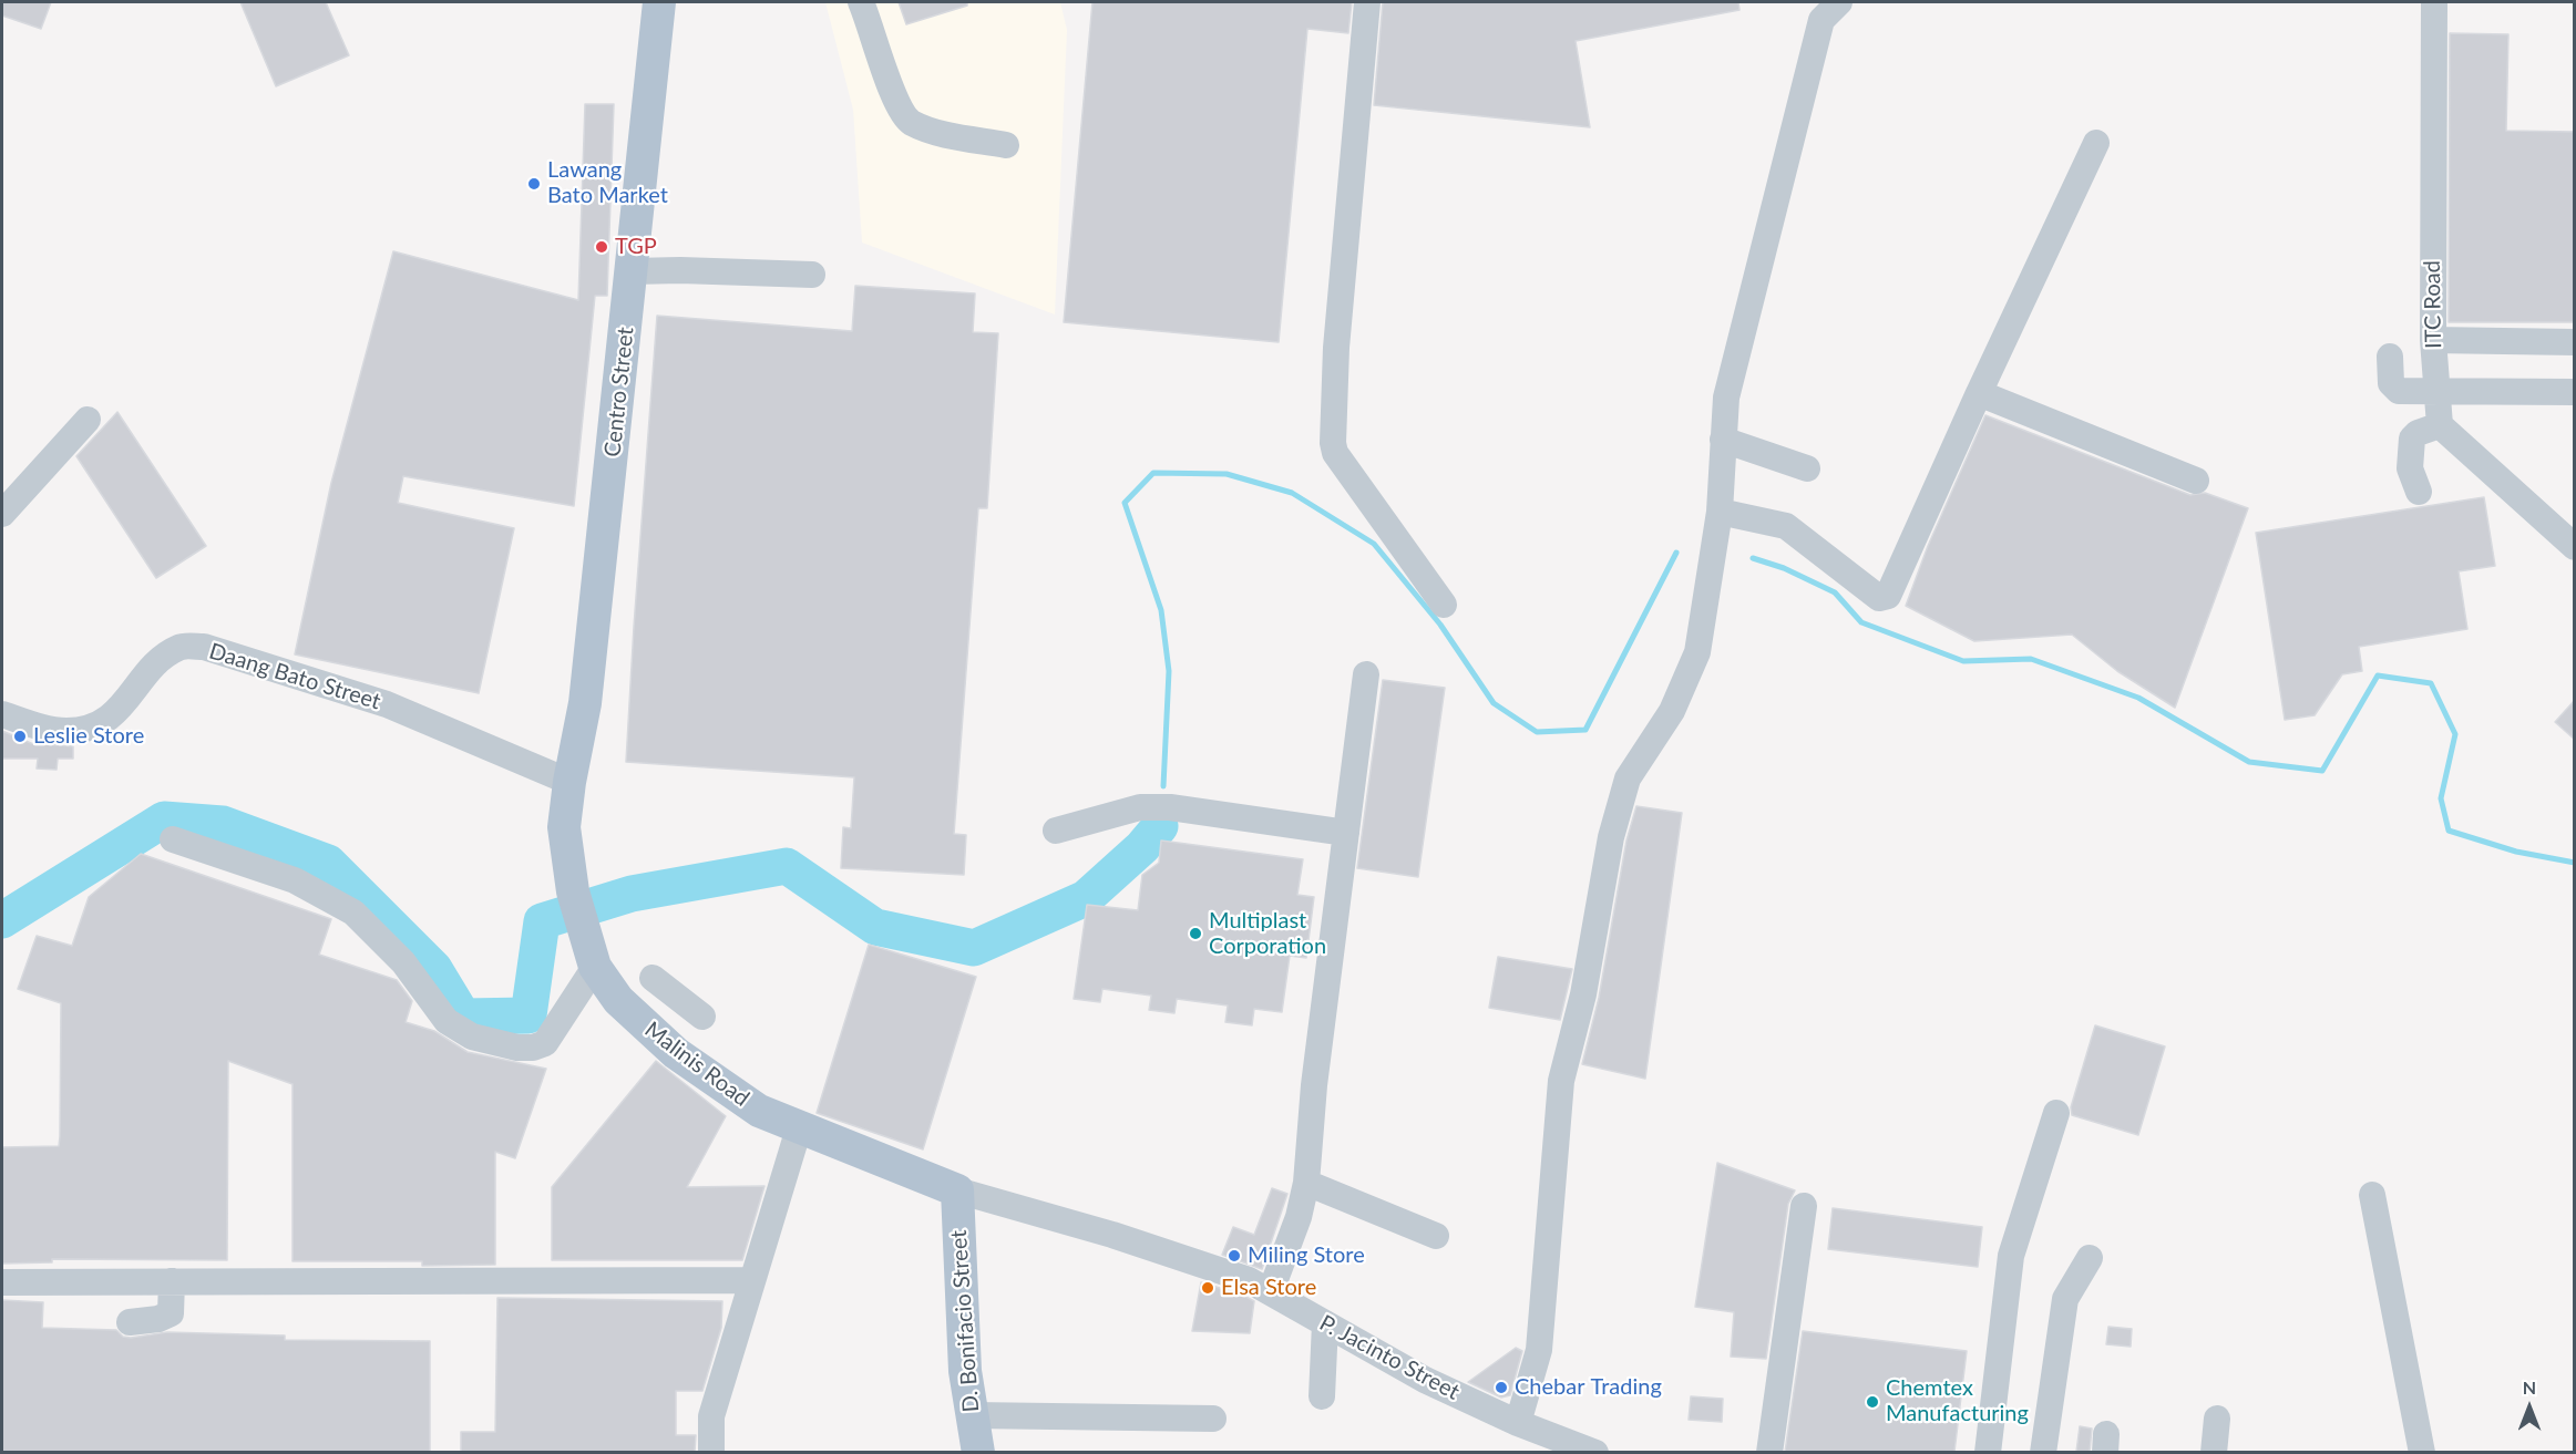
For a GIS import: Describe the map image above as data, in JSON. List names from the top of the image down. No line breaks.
{"streets":{"main road":["Centro Street","Malinis Road","D. Bonifacio Street"],"street":["ITC Road","Daang Bato Street","P. Jacinto Street"]},"crossings":[["Centro Street","Daang Bato Street"],["Centro Street","Malinis Road"],["Daang Bato Street","Malinis Road"],["Malinis Road","D. Bonifacio Street"],["Malinis Road","P. Jacinto Street"],["D. Bonifacio Street","P. Jacinto Street"]],"places":["Lawang Bato Market","TGP","Leslie Store","Multiplast Corporation","Miling Store","Elsa Store","Chebar Trading","Chemtex Manufacturing"],"north":"top"}
